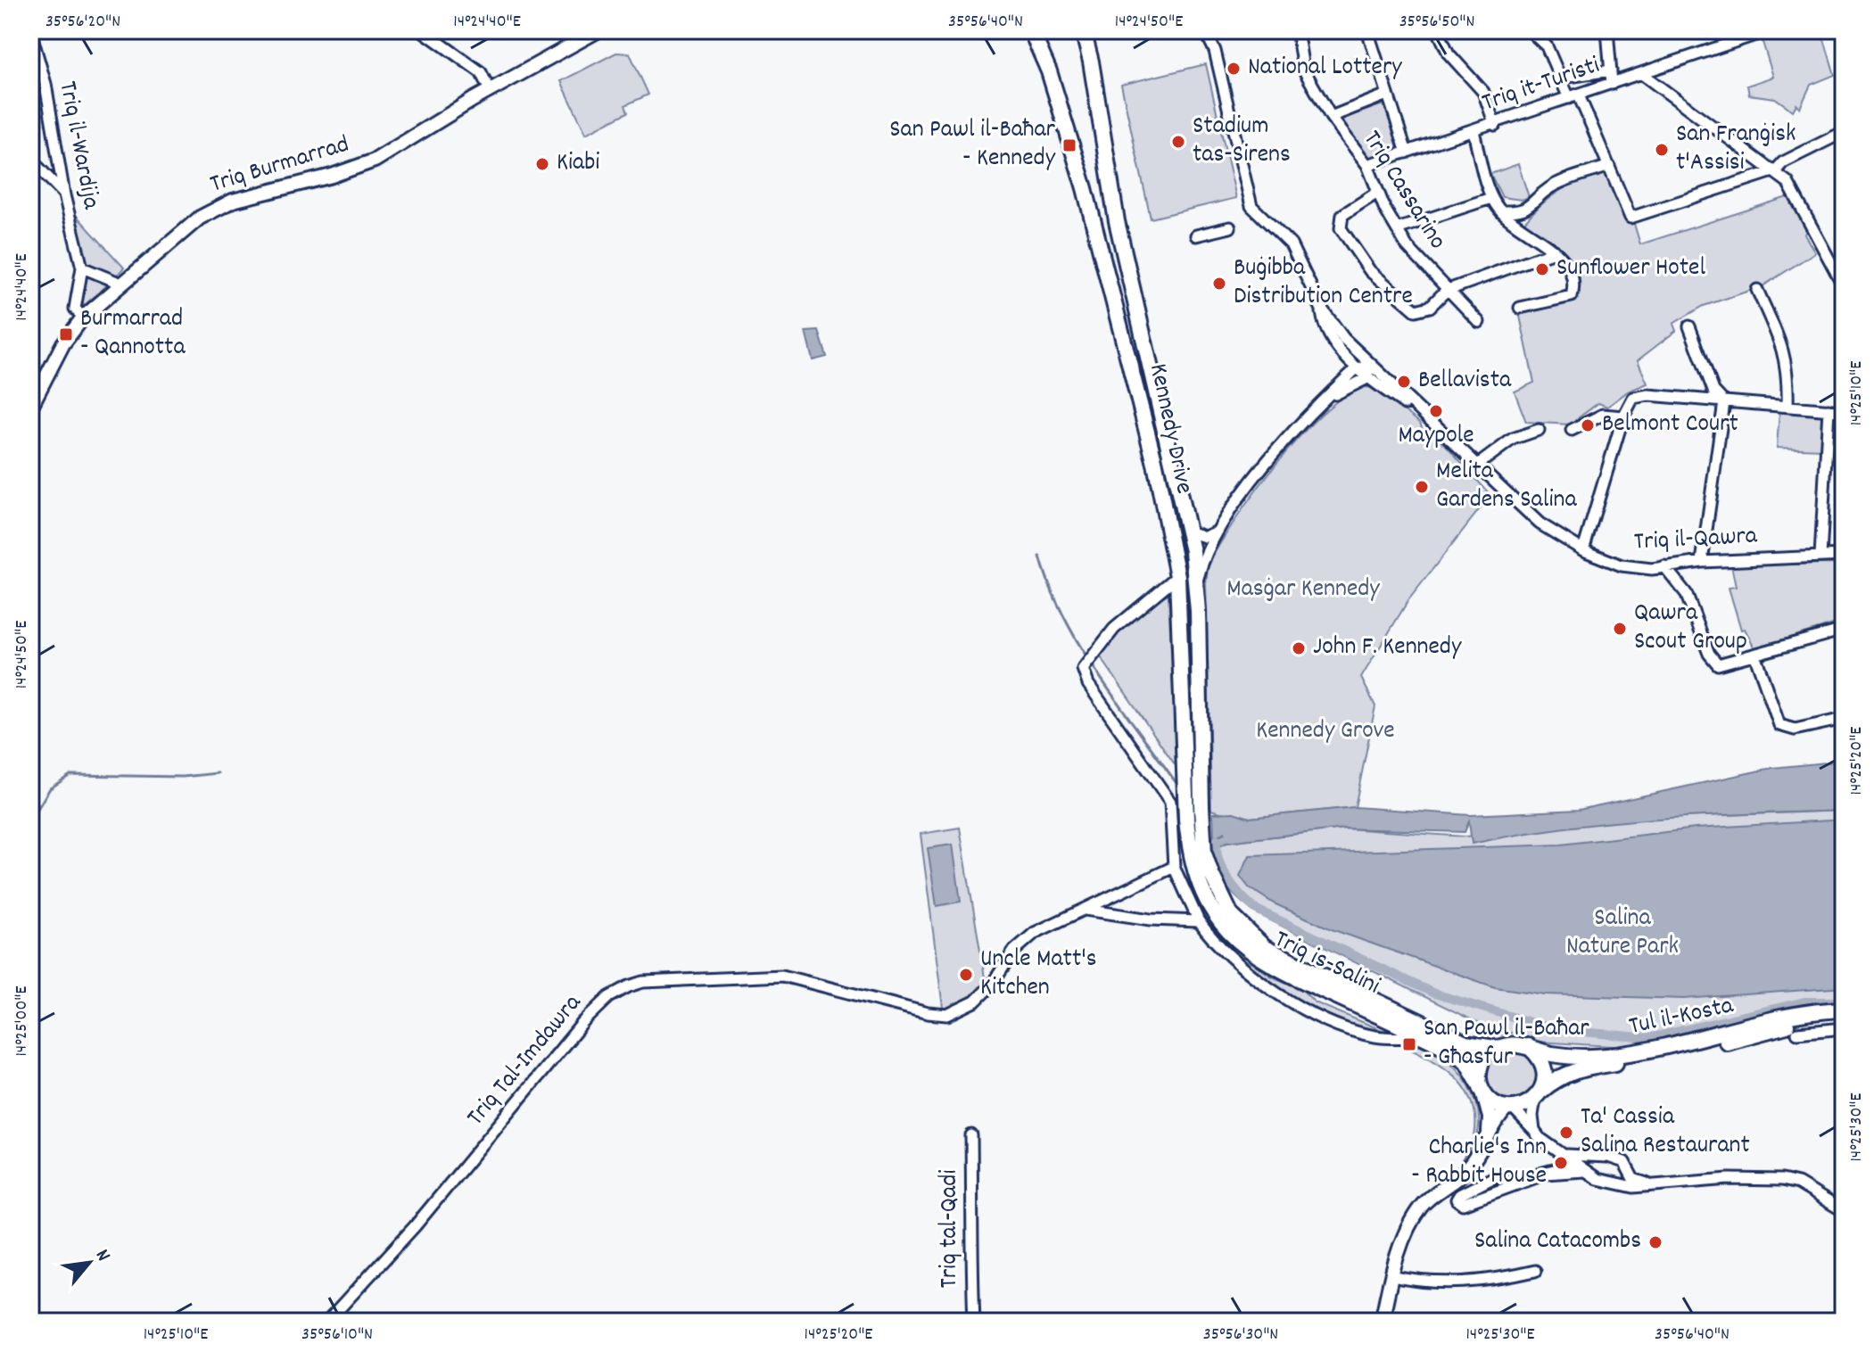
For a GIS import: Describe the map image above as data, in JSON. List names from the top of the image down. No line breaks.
{"streets":{"highway":["Kennedy Drive","Triq is-Salini","Tul il-Kosta"],"main road":["Triq Burmarrad"],"street":["Triq it-Turisti","Triq il-Wardija","Triq Cassarino","Triq il-Qawra","Triq Tal-Imdawra","Triq tal-Qadi"]},"crossings":[["Triq it-Turisti","Triq Cassarino"],["Triq il-Wardija","Triq Burmarrad"],["Kennedy Drive","Triq is-Salini"],["Triq is-Salini","Tul il-Kosta"]],"parks":["Masġar Kennedy","Kennedy Grove","Salina Nature Park"],"places":{"other":["National Lottery","Stadium tas-Sirens","San Franġisk t'Assisi","Kiabi","Sunflower Hotel","Buġibba Distribution Centre","Bellavista","Maypole","Belmont Court","Melita Gardens Salina","Qawra Scout Group","John F. Kennedy","Uncle Matt's Kitchen","Ta' Cassia Salina Restaurant","Charlie's Inn - Rabbit House","Salina Catacombs"],"transit":["San Pawl il-Baħar - Kennedy","Burmarrad - Qannotta","San Pawl il-Baħar - Għasfur"]},"north":"top right","coordinates":["35°56'20\"N","14°24'40\"E","35°56'40\"N","14°24'50\"E","35°56'50\"N","14°25'10\"E","14°25'20\"E","14°25'00\"E","14°25'30\"E","35°56'10\"N","35°56'30\"N"]}
